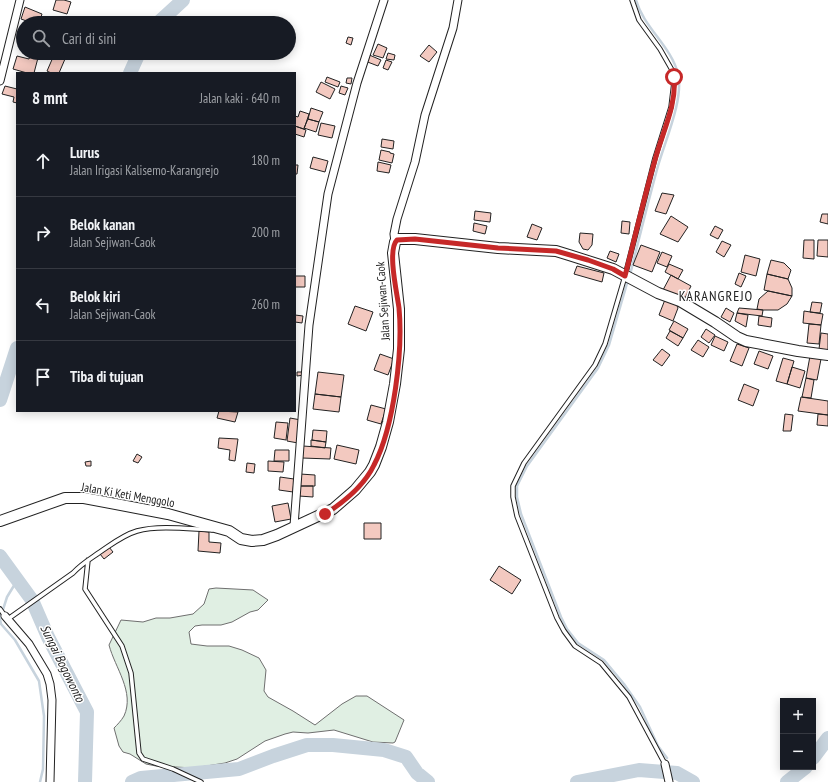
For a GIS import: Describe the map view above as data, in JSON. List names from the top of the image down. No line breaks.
{"streets":{"street":["Jalan Sejiwan-Caok","Jalan Ki Keti Menggolo"]},"crossings":[["Jalan Sejiwan-Caok","Jalan Ki Keti Menggolo"]],"districts":["KARANGREJO"],"water":["Sungai Bogowonto"],"page":{"search":"Cari di sini","heading":["8 mnt","Jalan kaki · 640 m"],"list":[["Lurus","Jalan Irigasi Kalisemo-Karangrejo","180 m"],["Belok kanan","Jalan Sejiwan-Caok","200 m"],["Belok kiri","Jalan Sejiwan-Caok","260 m"],"Tiba di tujuan"],"map_buttons":["+","−"]}}
